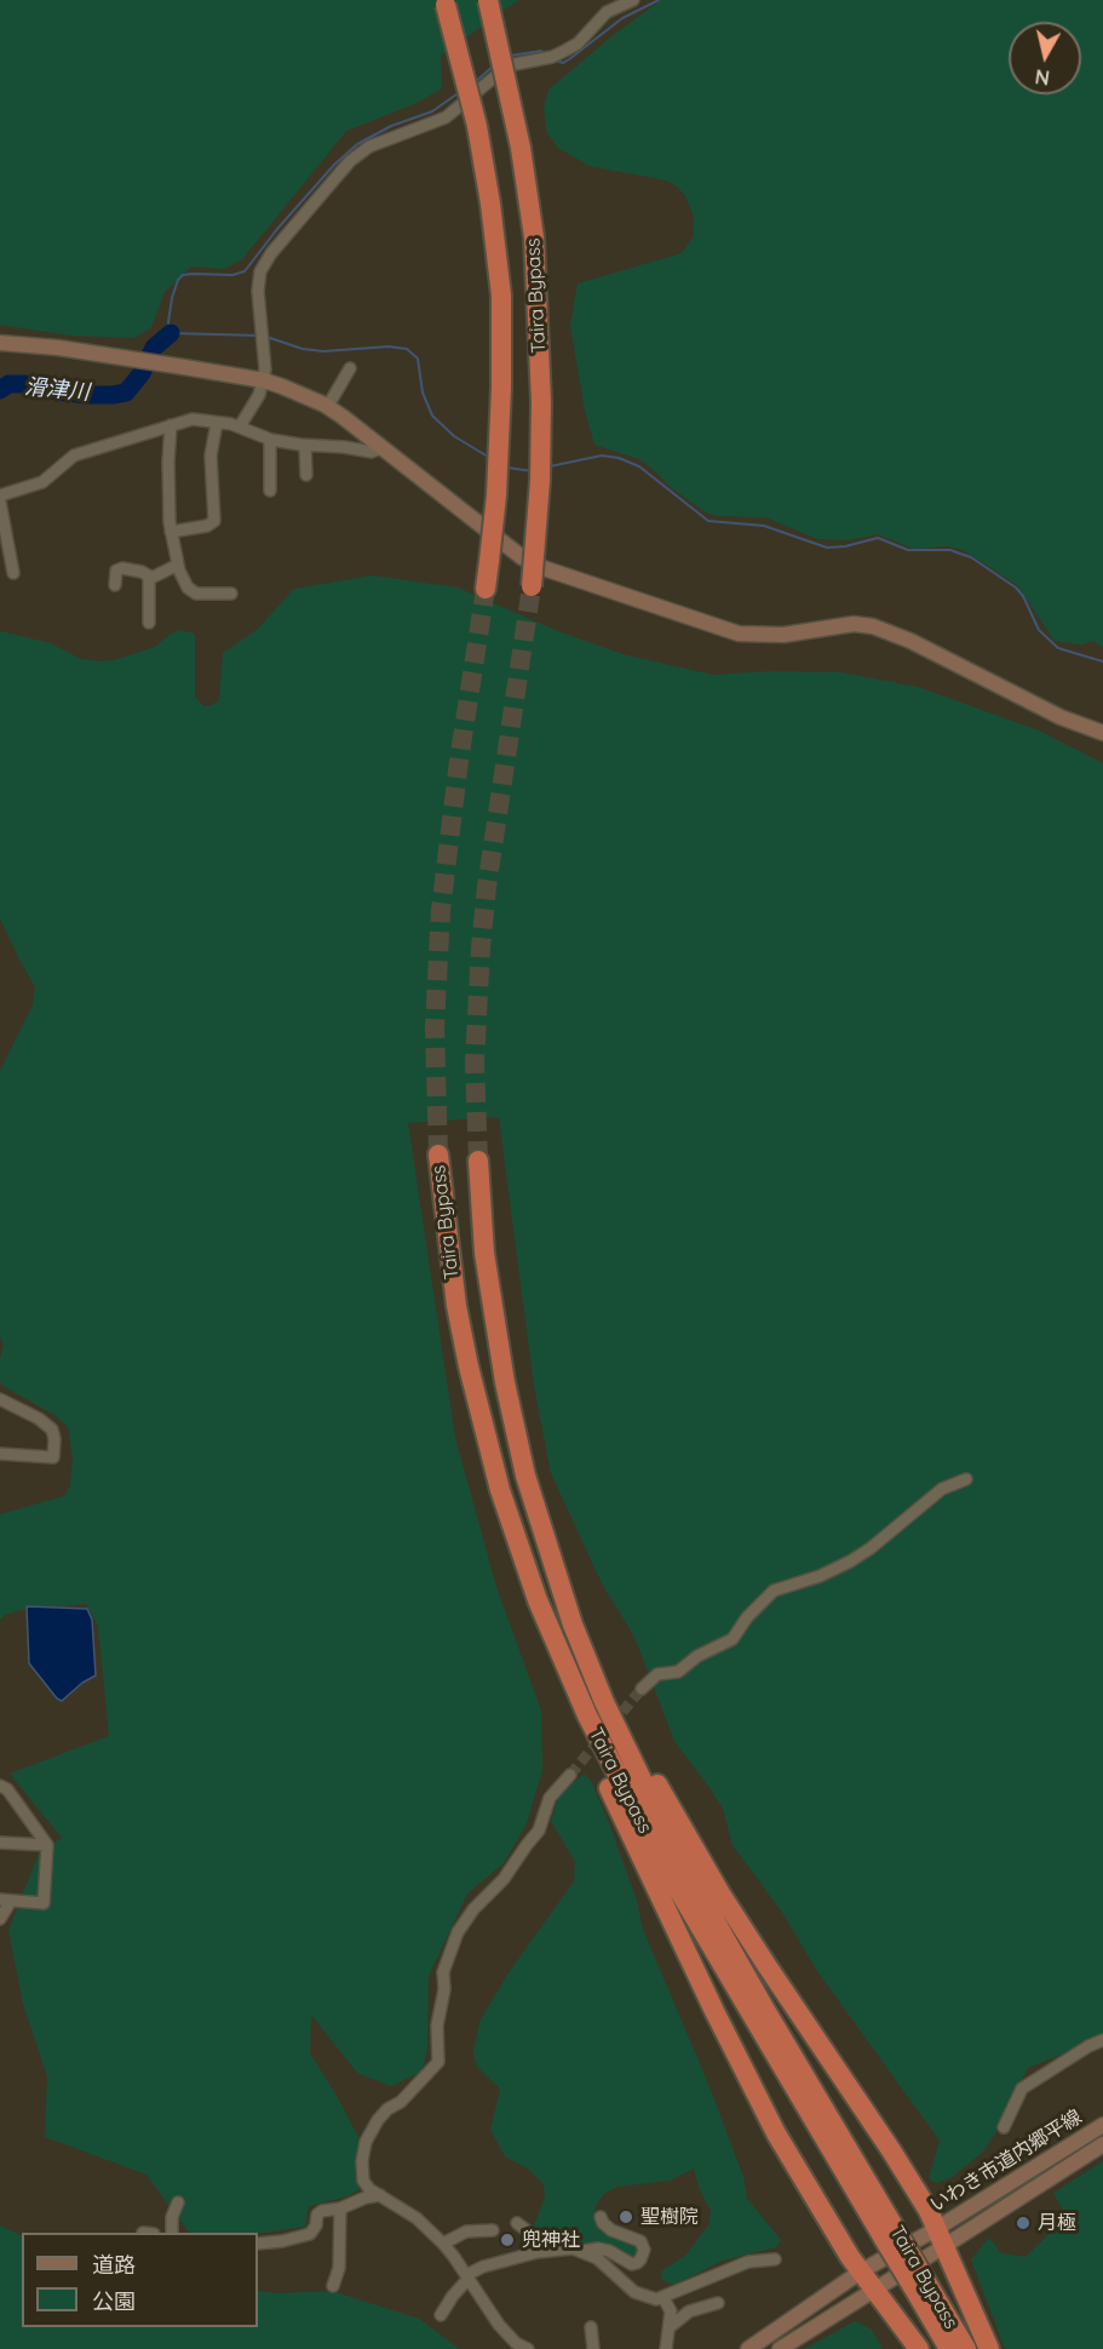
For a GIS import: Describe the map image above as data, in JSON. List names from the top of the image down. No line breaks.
{"streets":{"highway":["Taira Bypass"],"street":["いわき市道内郷平線"]},"water":["滑津川"],"places":["聖樹院","月極","兜神社"],"legend":["道路","公園"],"north":"bottom"}
